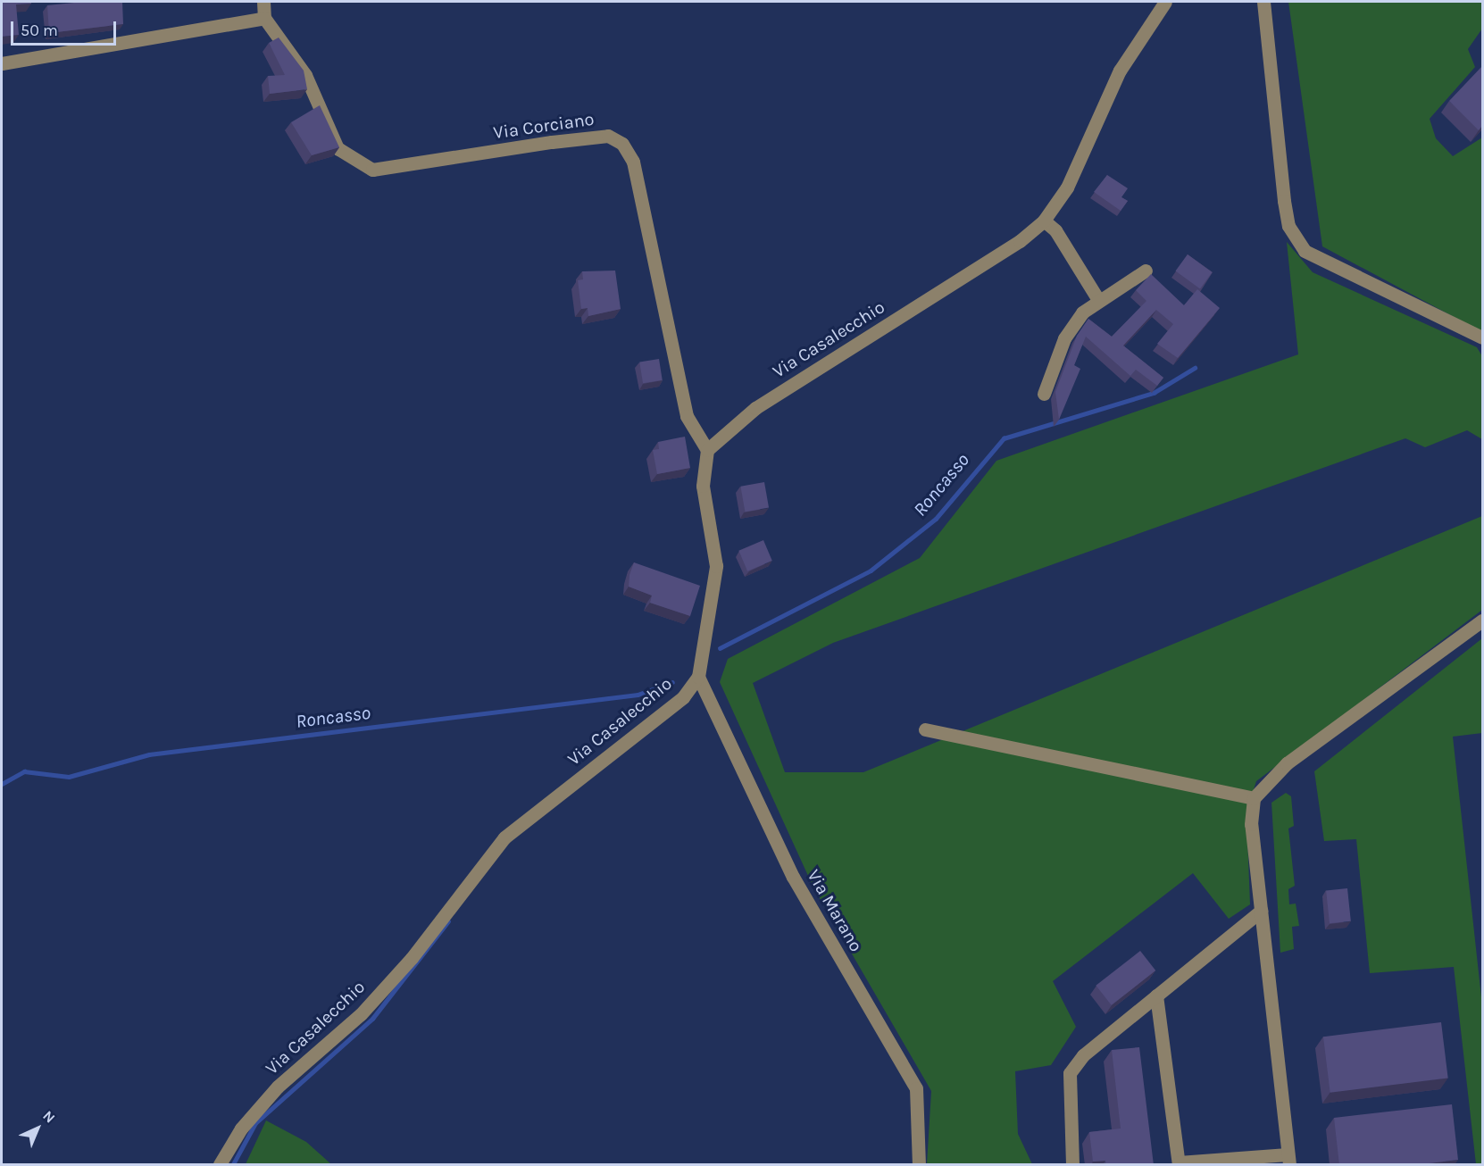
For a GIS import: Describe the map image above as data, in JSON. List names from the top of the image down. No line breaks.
{"streets":{"street":["Via Corciano","Via Casalecchio","Via Marano"]},"crossings":[["Via Corciano","Via Casalecchio"],["Via Casalecchio","Via Marano"]],"water":["Roncasso"],"scale_bar":"50 m","north":"top right"}
